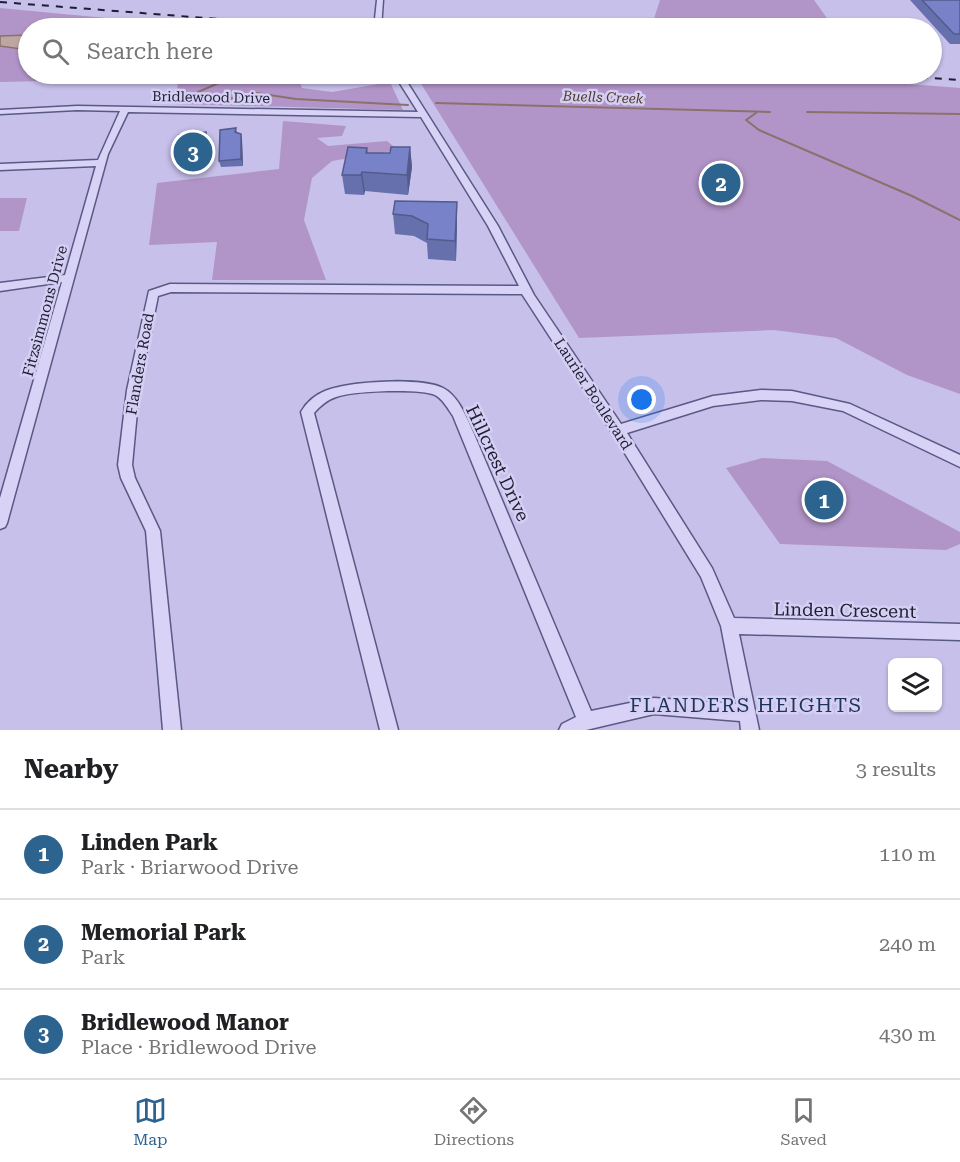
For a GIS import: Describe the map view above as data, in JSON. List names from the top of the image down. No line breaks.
{"streets":{"street":["Bridlewood Drive","Fitzsimmons Drive","Flanders Road","Laurier Boulevard","Hillcrest Drive","Linden Crescent"]},"crossings":[["Bridlewood Drive","Fitzsimmons Drive"],["Bridlewood Drive","Laurier Boulevard"],["Flanders Road","Laurier Boulevard"],["Laurier Boulevard","Linden Crescent"]],"districts":["FLANDERS HEIGHTS"],"water":["Buells Creek"],"page":{"search":"Search here","pins":["3","2","1"],"heading":["Nearby","3 results"],"list":[{"mark":"1","name":"Linden Park","note":"Park · Briarwood Drive","value":"110 m"},{"mark":"2","name":"Memorial Park","note":"Park","value":"240 m"},{"mark":"3","name":"Bridlewood Manor","note":"Place · Bridlewood Drive","value":"430 m"}],"nav":["Map","Directions","Saved"]}}
